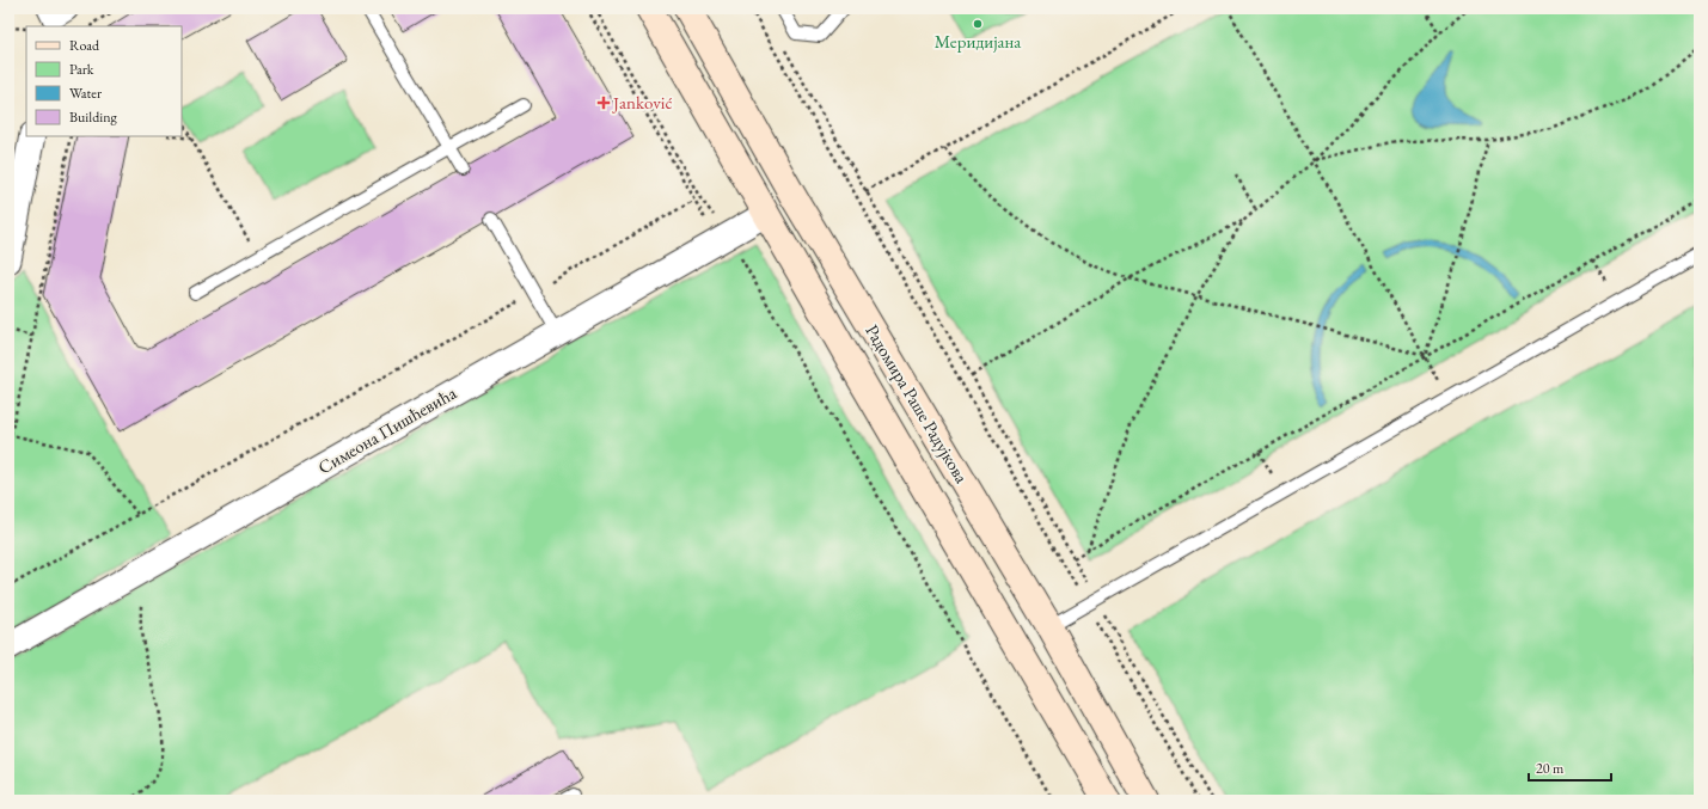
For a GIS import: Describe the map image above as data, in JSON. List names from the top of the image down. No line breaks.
{"streets":{"street":["Радомира Раше Радујкова","Симеона Пишћевића"]},"crossings":[["Радомира Раше Радујкова","Симеона Пишћевића"]],"places":{"other":["Меридијана"],"health":["Janković"]},"legend":["Road","Park","Water","Building"],"scale_bar":"20 m"}
